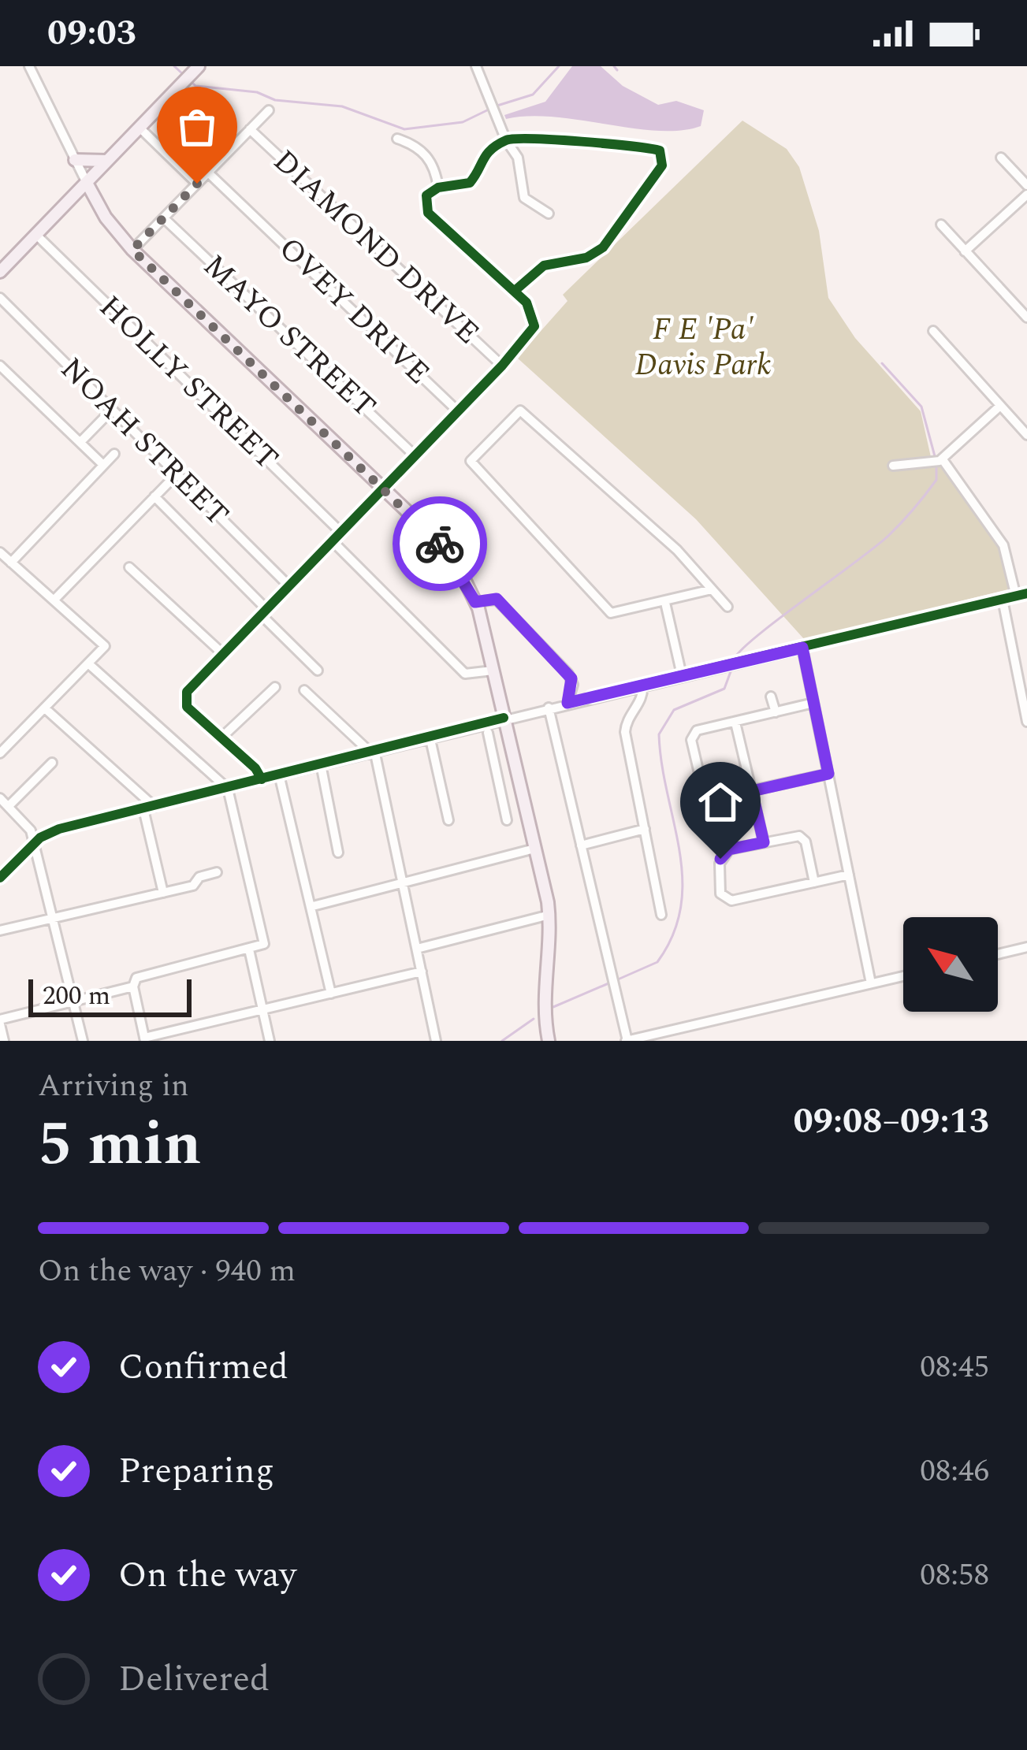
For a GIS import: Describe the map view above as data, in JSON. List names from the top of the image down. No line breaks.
{"streets":{"street":["DIAMOND DRIVE","OVEY DRIVE","MAYO STREET","HOLLY STREET","NOAH STREET"]},"parks":["F E 'Pa' Davis Park"],"scale_bar":"200 m","north":"top left","page":{"status":"09:03","scale":"200 m","heading":["5 min","Arriving in","09:08–09:13"],"bar":"On the way · 940 m","list":[["Confirmed","08:45"],["Preparing","08:46"],["On the way","08:58"],"Delivered"]}}
